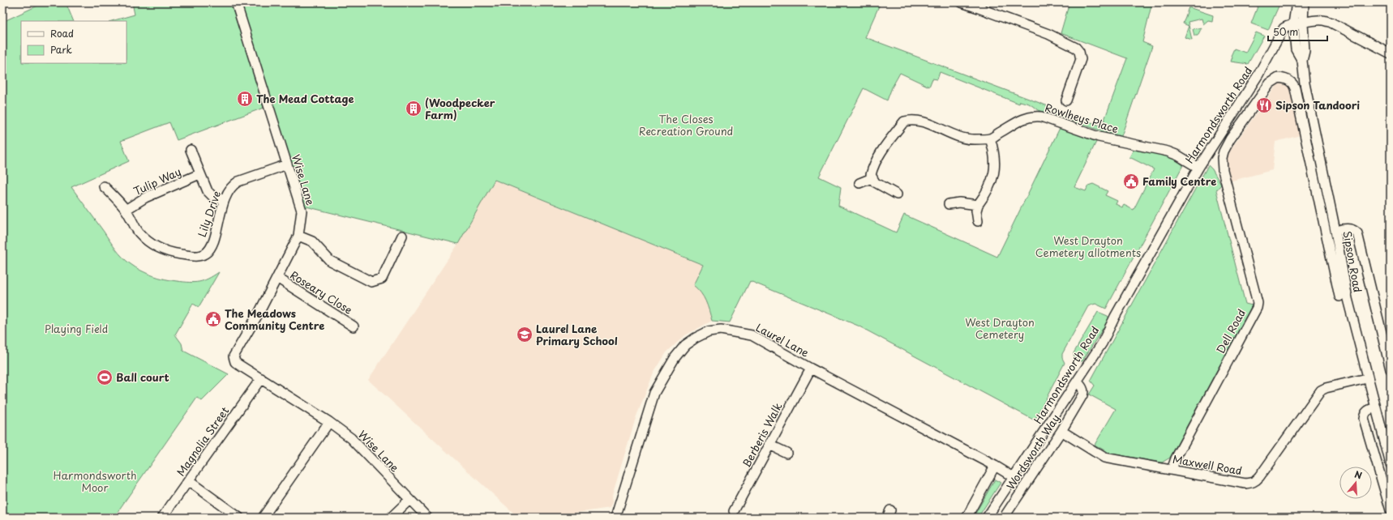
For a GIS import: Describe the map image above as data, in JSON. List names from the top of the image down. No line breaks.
{"streets":{"street":["Harmondsworth Road","Rowlheys Place","Wise Lane","Tulip Way","Lily Drive","Sipson Road","Roseary Close","Dell Road","Laurel Lane","Berberis Walk","Magnolia Street","Wordsworth Way","Maxwell Road"]},"crossings":[["Harmondsworth Road","Rowlheys Place"],["Harmondsworth Road","Sipson Road"],["Harmondsworth Road","Laurel Lane"],["Harmondsworth Road","Wordsworth Way"],["Wise Lane","Lily Drive"],["Wise Lane","Roseary Close"],["Wise Lane","Magnolia Street"],["Tulip Way","Lily Drive"],["Sipson Road","Maxwell Road"],["Dell Road","Maxwell Road"],["Laurel Lane","Berberis Walk"],["Wordsworth Way","Maxwell Road"]],"parks":["The Closes Recreation Ground","West Drayton Cemetery allotments","West Drayton Cemetery","Playing Field","Harmondsworth Moor"],"places":{"building":["The Mead Cottage","(Woodpecker Farm)"],"restaurant":["Sipson Tandoori"],"public building":["Family Centre","The Meadows Community Centre"],"school or university":["Laurel Lane Primary School"],"sports":["Ball court"]},"legend":["Road","Park"],"scale_bar":"50 m","north":"top"}
